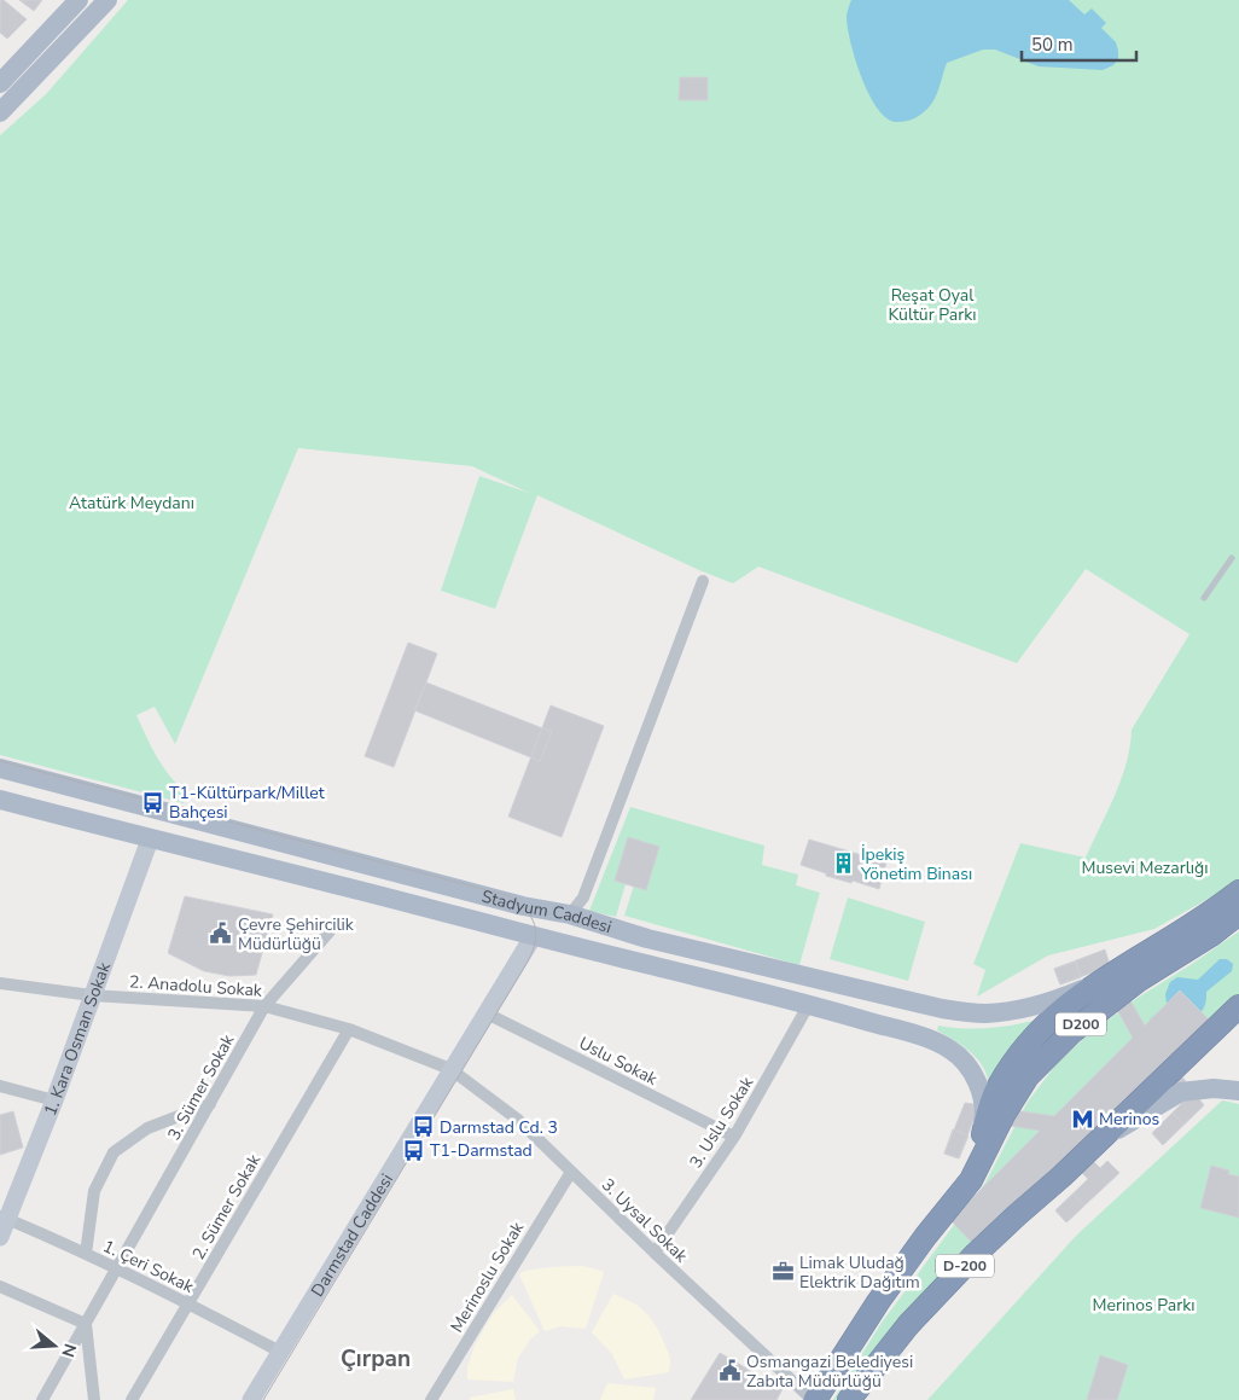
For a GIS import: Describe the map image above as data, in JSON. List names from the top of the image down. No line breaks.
{"streets":{"highway":["D200","D-200"],"main road":["Stadyum Caddesi","1. Kara Osman Sokak","Darmstad Caddesi"],"street":["2. Anadolu Sokak","Uslu Sokak","3. Sümer Sokak","3. Uslu Sokak","2. Sümer Sokak","3. Uysal Sokak","1. Çeri Sokak","Merinoslu Sokak"]},"crossings":[["2. Anadolu Sokak","1. Kara Osman Sokak"],["2. Anadolu Sokak","3. Sümer Sokak"],["2. Anadolu Sokak","2. Sümer Sokak"],["2. Anadolu Sokak","3. Uysal Sokak"],["2. Anadolu Sokak","Darmstad Caddesi"],["D200","D-200"],["1. Kara Osman Sokak","1. Çeri Sokak"],["Uslu Sokak","3. Uslu Sokak"],["Uslu Sokak","Darmstad Caddesi"],["3. Sümer Sokak","1. Çeri Sokak"],["3. Uslu Sokak","3. Uysal Sokak"],["2. Sümer Sokak","1. Çeri Sokak"],["3. Uysal Sokak","Darmstad Caddesi"],["3. Uysal Sokak","D-200"],["3. Uysal Sokak","Merinoslu Sokak"],["Darmstad Caddesi","1. Çeri Sokak"]],"districts":["Çırpan"],"parks":["Reşat Oyal Kültür Parkı","Atatürk Meydanı","Musevi Mezarlığı","Merinos Parkı"],"places":{"bus stop":["T1-Kültürpark/Millet Bahçesi","Darmstad Cd. 3","T1-Darmstad"],"building":["İpekiş Yönetim Binası"],"public building":["Çevre Şehircilik Müdürlüğü","Osmangazi Belediyesi Zabıta Müdürlüğü"],"metro station":["Merinos"],"office":["Limak Uludağ Elektrik Dağıtım"]},"scale_bar":"50 m","north":"right"}
